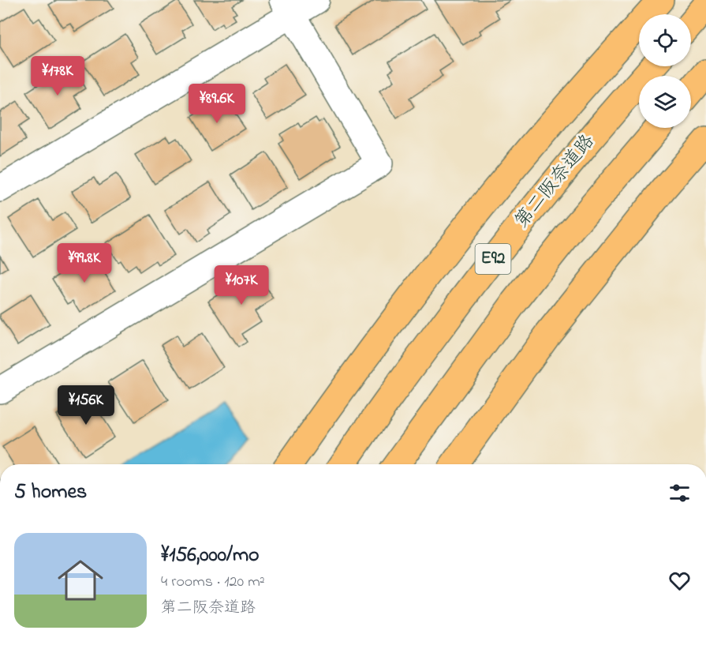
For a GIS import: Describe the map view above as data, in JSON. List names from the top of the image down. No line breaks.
{"streets":{"highway":["第二阪奈道路","E92"]},"page":{"price":["¥178K","¥89.6K","¥99.8K","¥107K","¥156K"],"heading":"5 homes","list":[{"name":"¥156,000/mo","note":"4 rooms · 120 m² · 第二阪奈道路"}]}}
